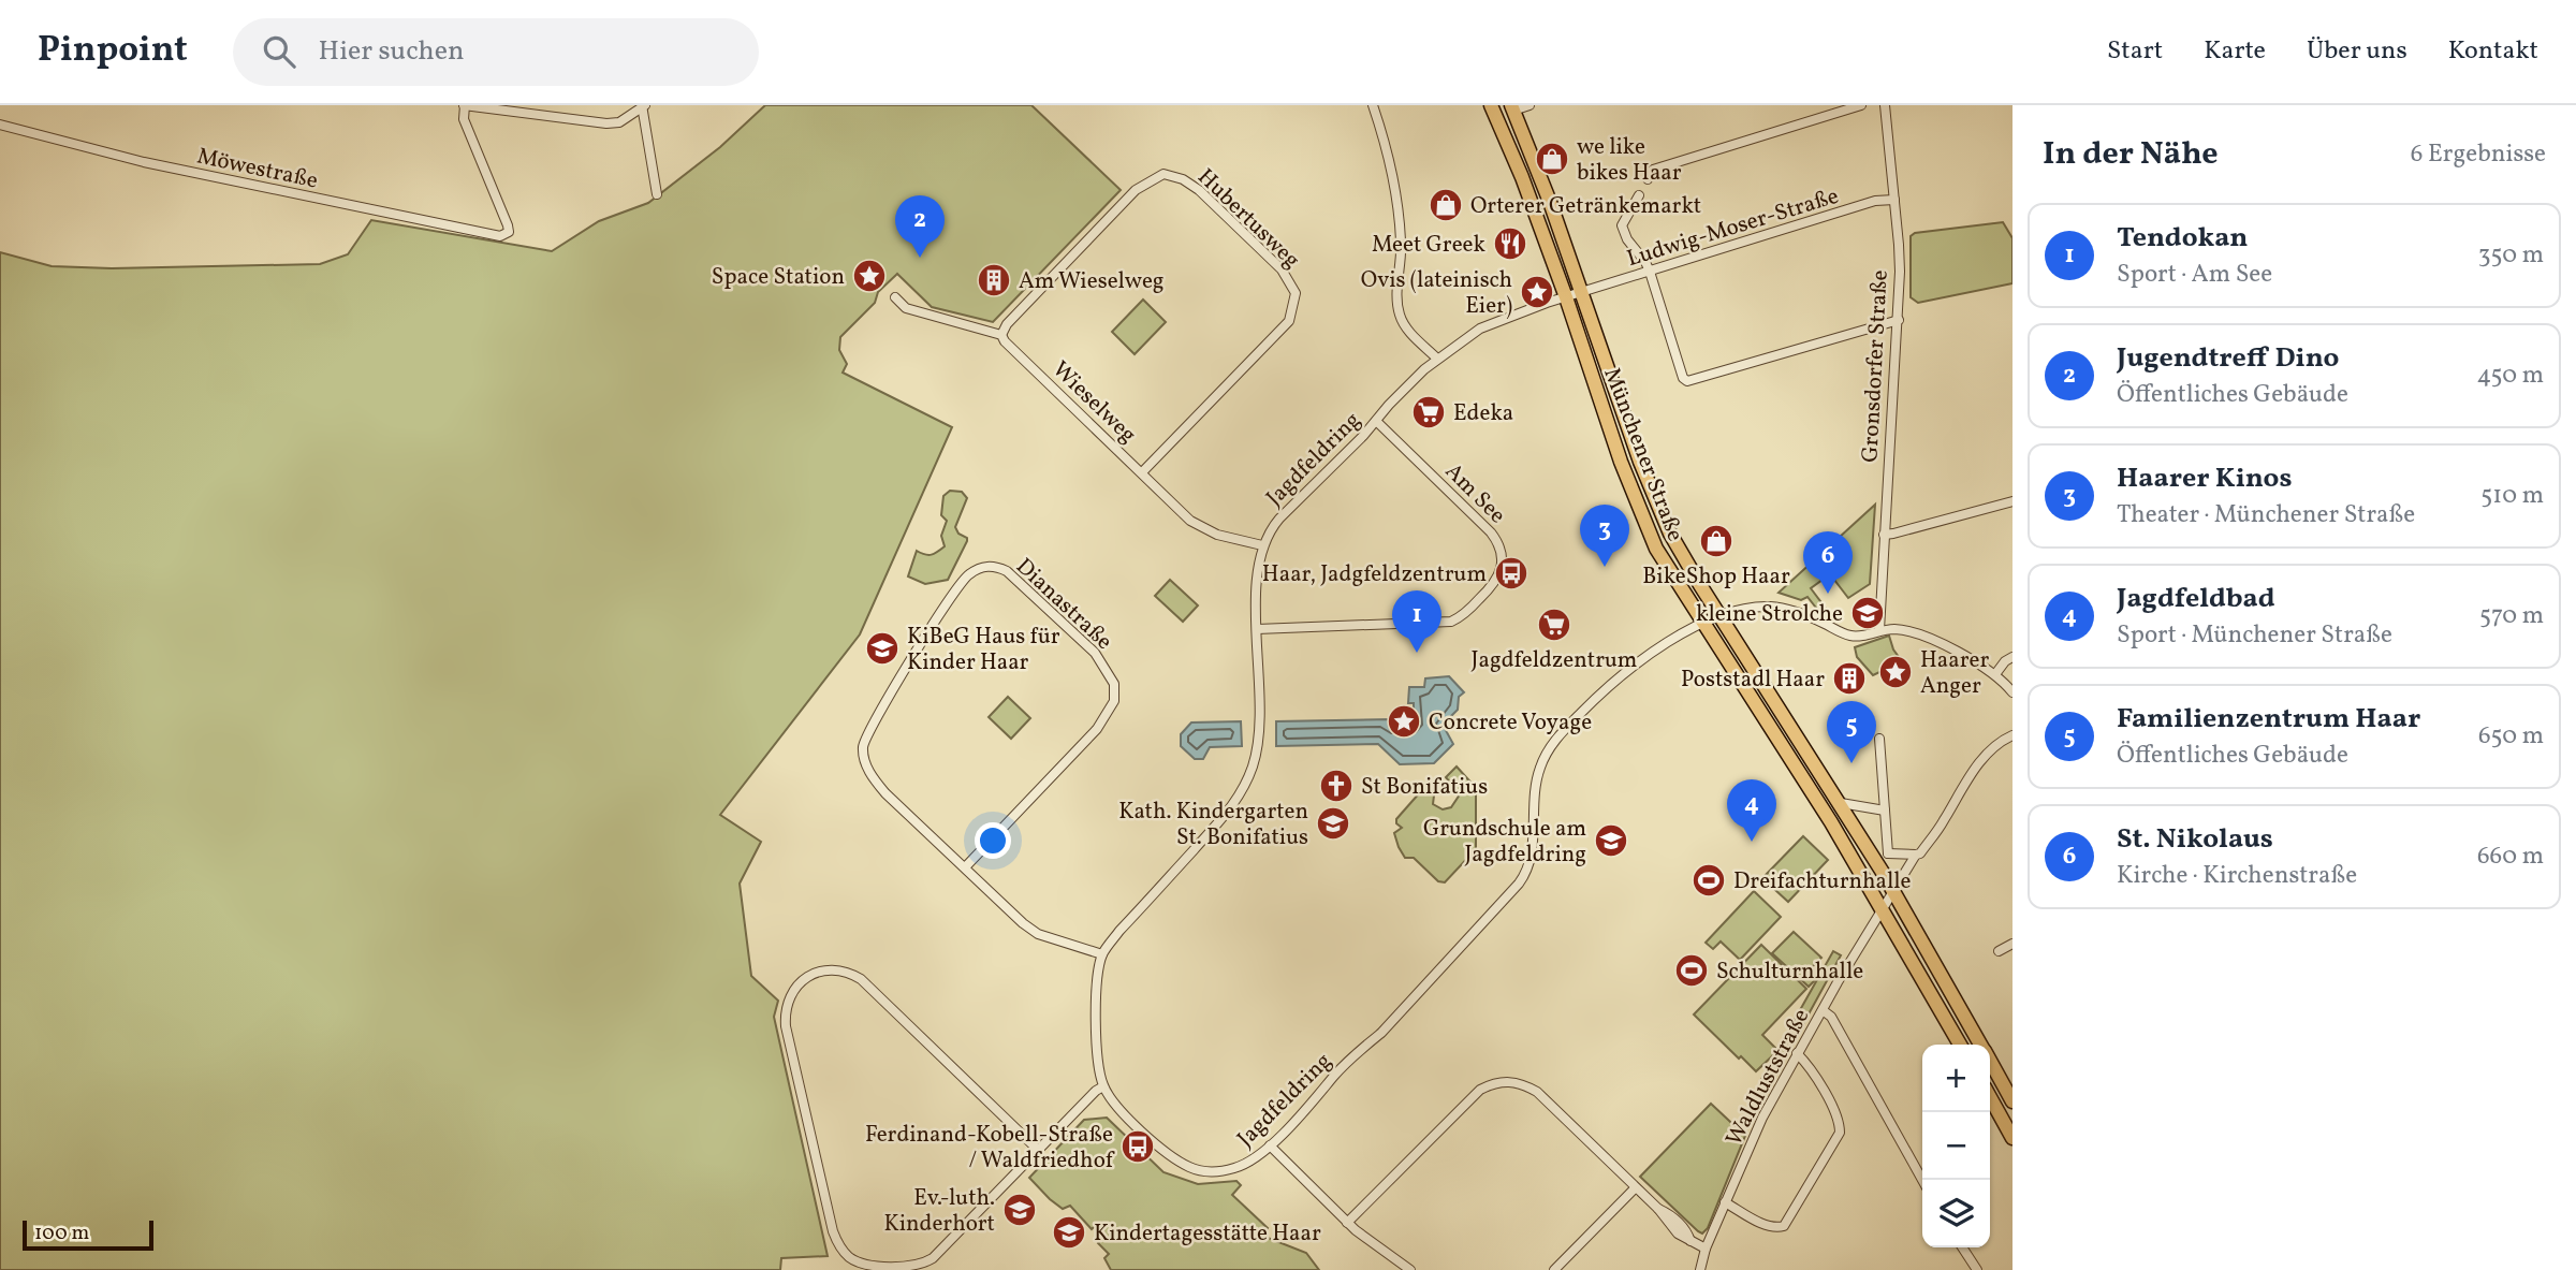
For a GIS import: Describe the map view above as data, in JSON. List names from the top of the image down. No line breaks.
{"streets":{"main road":["Münchener Straße"],"street":["Möwestraße","Hubertusweg","Ludwig-Moser-Straße","Gronsdorfer Straße","Wieselweg","Jagdfeldring","Am See","Dianastraße","Waldluststraße"]},"crossings":[["Hubertusweg","Wieselweg"],["Ludwig-Moser-Straße","Gronsdorfer Straße"],["Ludwig-Moser-Straße","Münchener Straße"],["Ludwig-Moser-Straße","Jagdfeldring"],["Gronsdorfer Straße","Jagdfeldring"],["Wieselweg","Jagdfeldring"],["Münchener Straße","Jagdfeldring"],["Münchener Straße","Waldluststraße"],["Jagdfeldring","Am See"],["Jagdfeldring","Dianastraße"]],"places":{"shop":["we like bikes Haar","Orterer Getränkemarkt","BikeShop Haar"],"restaurant":["Meet Greek"],"place":["Space Station","Ovis (lateinisch Eier)","Haarer Anger","Concrete Voyage"],"building":["Am Wieselweg","Poststadl Haar"],"supermarket":["Edeka","Jagdfeldzentrum"],"bus stop":["Haar, Jadgfeldzentrum","Ferdinand-Kobell-Straße / Waldfriedhof"],"school or university":["kleine Strolche","KiBeG Haus für Kinder Haar","Kath. Kindergarten St. Bonifatius","Grundschule am Jagdfeldring","Ev.-luth. Kinderhort","Kindertagesstätte Haar"],"church":["St Bonifatius"],"sports":["Dreifachturnhalle","Schulturnhalle"]},"scale_bar":"100 m","page":{"header":"Pinpoint","search":"Hier suchen","nav":["Start","Karte","Über uns","Kontakt"],"heading":["In der Nähe","6 Ergebnisse"],"pins":["2","3","6","1","5","4"],"list":[{"mark":"1","name":"Tendokan","note":"Sport · Am See","value":"350 m"},{"mark":"2","name":"Jugendtreff Dino","note":"Öffentliches Gebäude","value":"450 m"},{"mark":"3","name":"Haarer Kinos","note":"Theater · Münchener Straße","value":"510 m"},{"mark":"4","name":"Jagdfeldbad","note":"Sport · Münchener Straße","value":"570 m"},{"mark":"5","name":"Familienzentrum Haar","note":"Öffentliches Gebäude","value":"650 m"},{"mark":"6","name":"St. Nikolaus","note":"Kirche · Kirchenstraße","value":"660 m"}],"map_buttons":["+","−"],"scale":"100 m"}}
